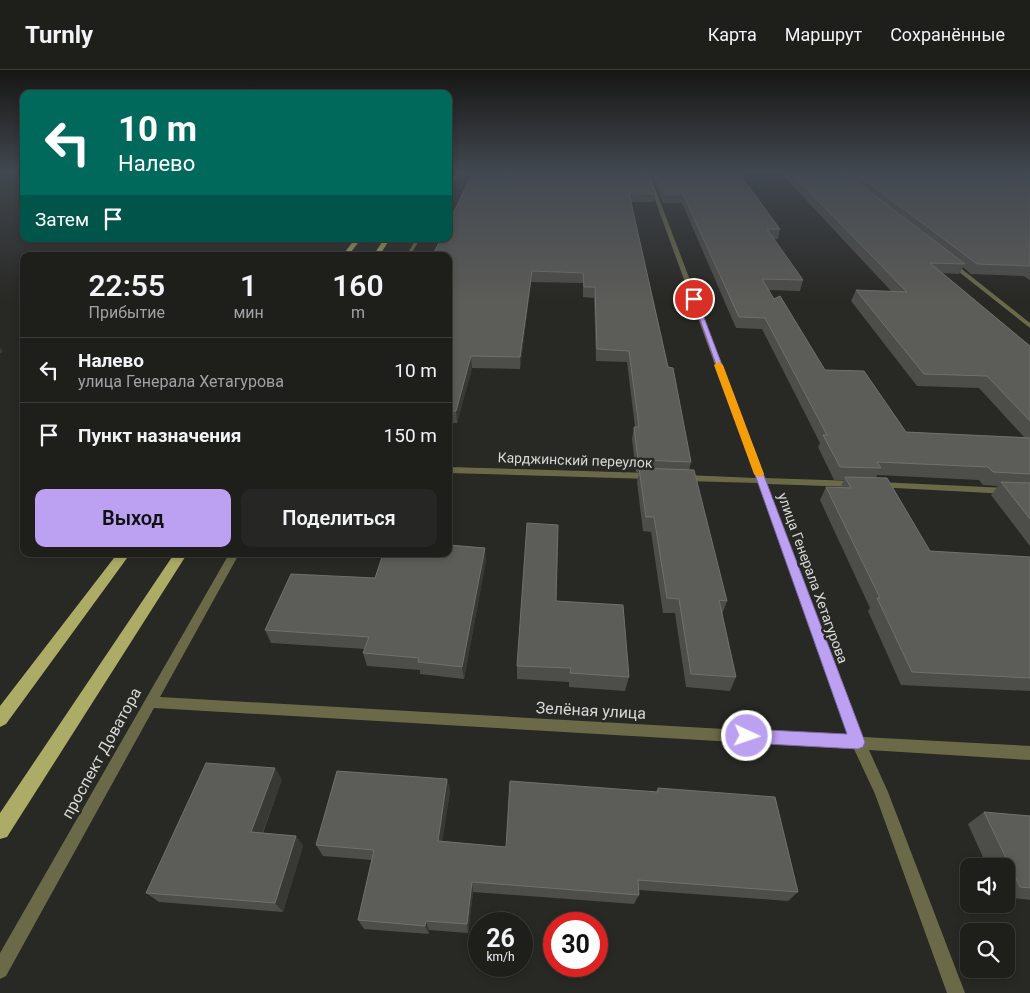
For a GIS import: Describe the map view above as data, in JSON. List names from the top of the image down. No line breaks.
{"streets":{"street":["Карджинский переулок","улица Генерала Хетагурова","Зелёная улица","проспект Доватора"]},"crossings":[["Карджинский переулок","улица Генерала Хетагурова"],["улица Генерала Хетагурова","Зелёная улица"],["Зелёная улица","проспект Доватора"]],"page":{"header":"Turnly","nav":["Карта","Маршрут","Сохранённые"],"turn":["10 m","Налево"],"then":"Затем","eta":["22:55","Прибытие","1","мин","160","m"],"list":[{"name":"Налево","note":"улица Генерала Хетагурова","value":"10 m"},{"name":"Пункт назначения","value":"150 m"}],"buttons":["Выход","Поделиться"],"speed":"26 km/h","limit":"30"}}
